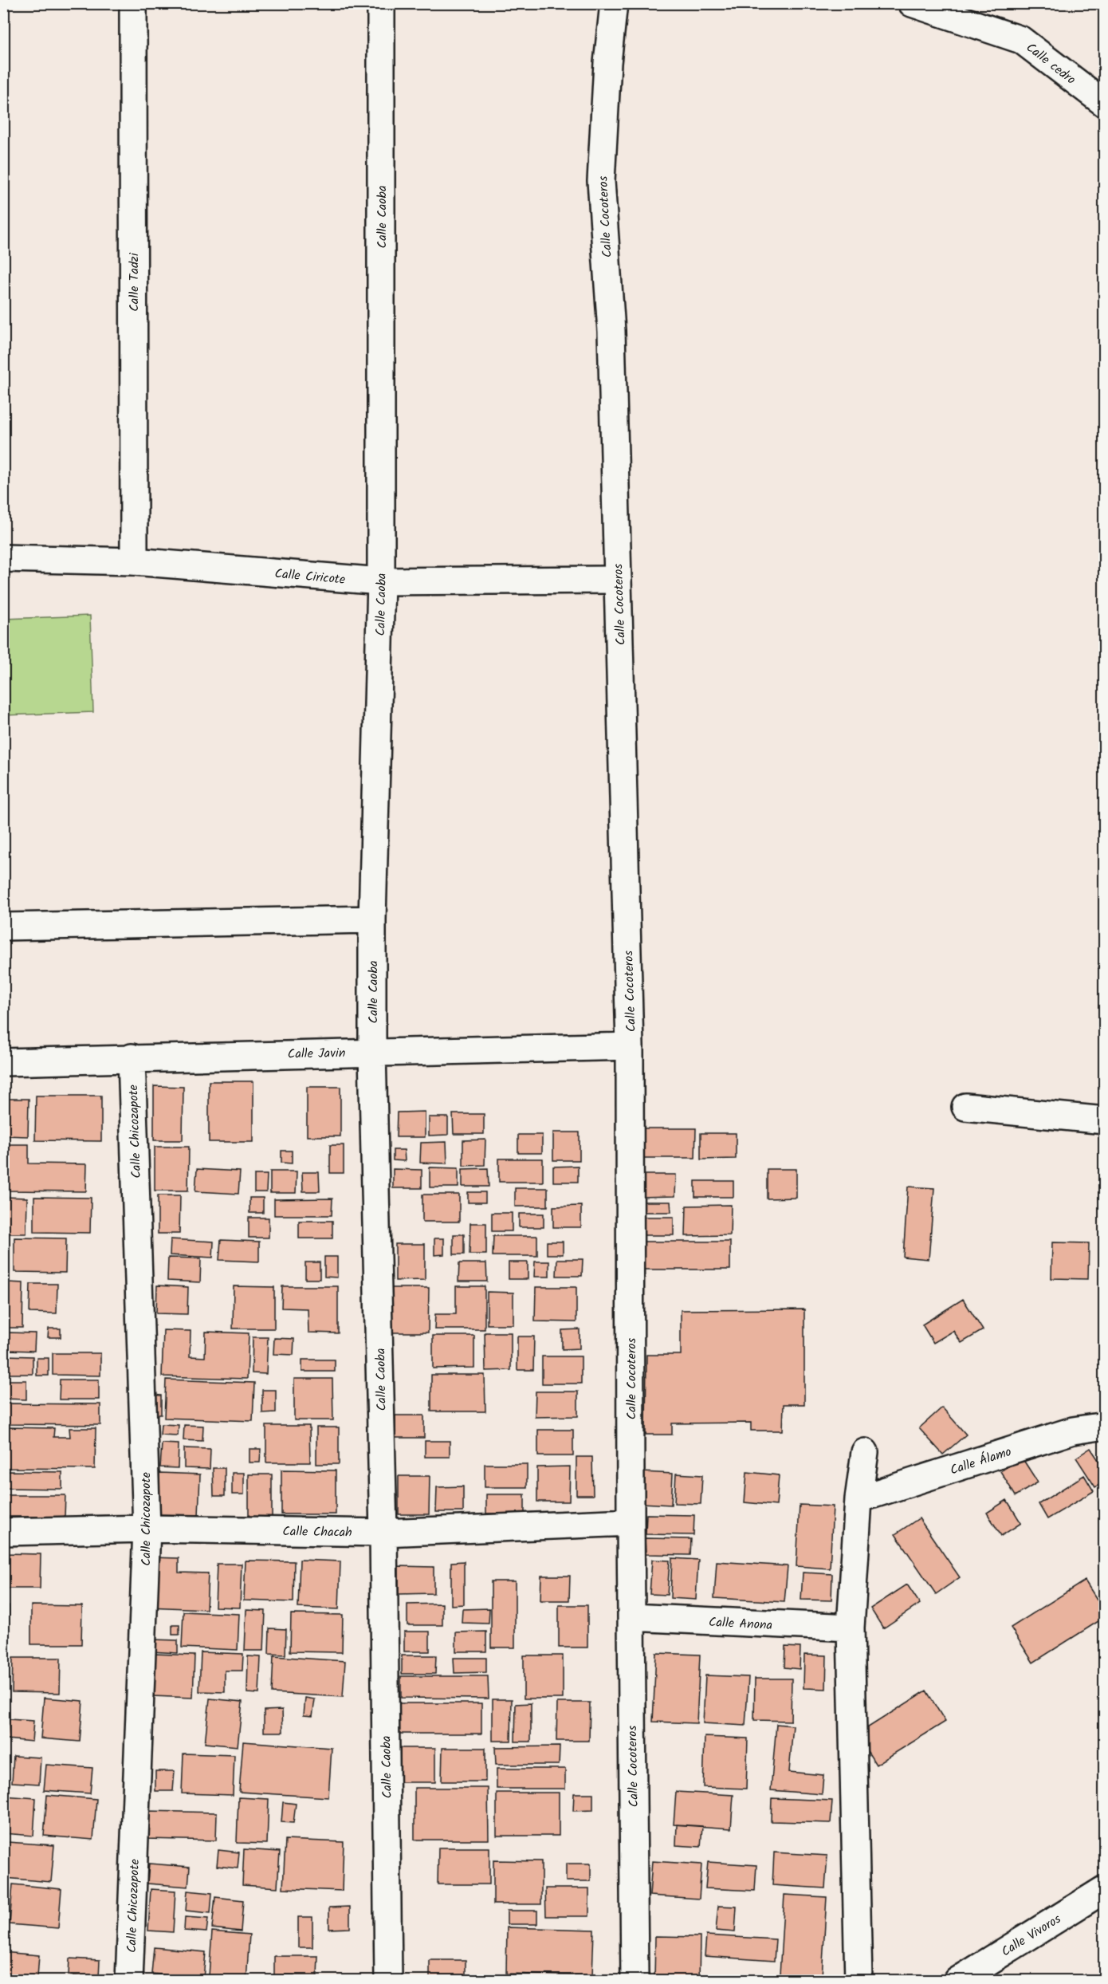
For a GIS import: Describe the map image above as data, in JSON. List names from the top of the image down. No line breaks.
{"streets":{"street":["Calle cedro","Calle Caoba","Calle Cocoteros","Calle Tadzi","Calle Ciricote","Calle Javin","Calle Chicozapote","Calle Álamo","Calle Chacah","Calle Anona","Calle Vivoros"]},"crossings":[["Calle Caoba","Calle Ciricote"],["Calle Caoba","Calle Javin"],["Calle Caoba","Calle Chacah"],["Calle Cocoteros","Calle Ciricote"],["Calle Cocoteros","Calle Javin"],["Calle Cocoteros","Calle Chacah"],["Calle Cocoteros","Calle Anona"],["Calle Tadzi","Calle Ciricote"],["Calle Javin","Calle Chicozapote"],["Calle Chicozapote","Calle Chacah"]]}
